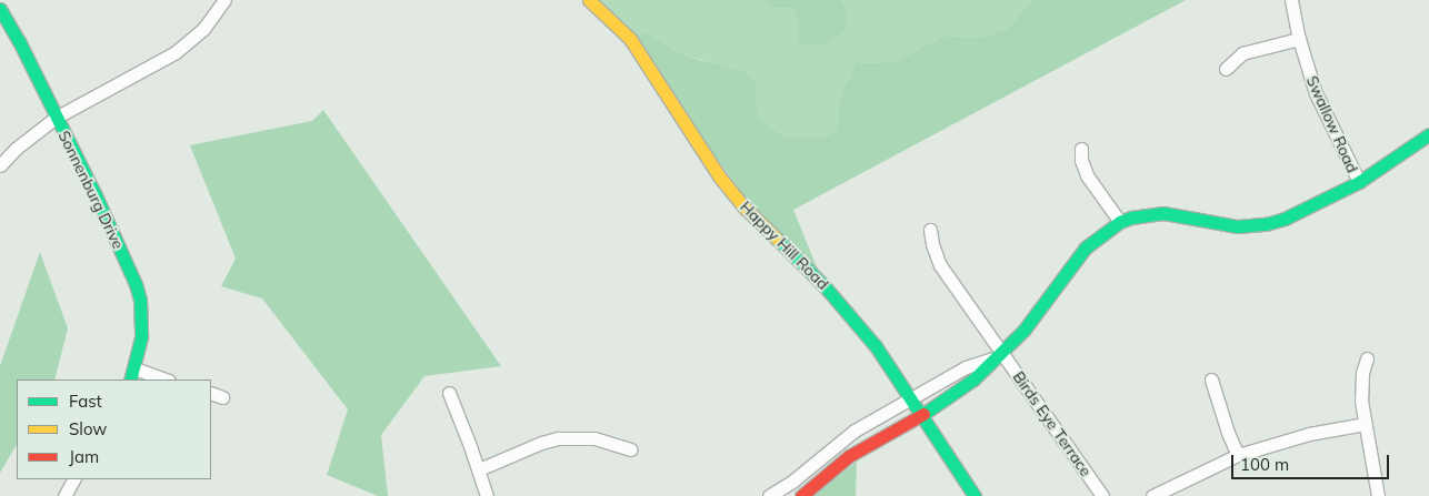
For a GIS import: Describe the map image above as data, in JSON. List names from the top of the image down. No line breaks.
{"streets":{"street":["Swallow Road","Sonnenburg Drive","Happy Hill Road","Birds Eye Terrace"]},"legend":["Fast","Slow","Jam"],"scale_bar":"100 m"}
